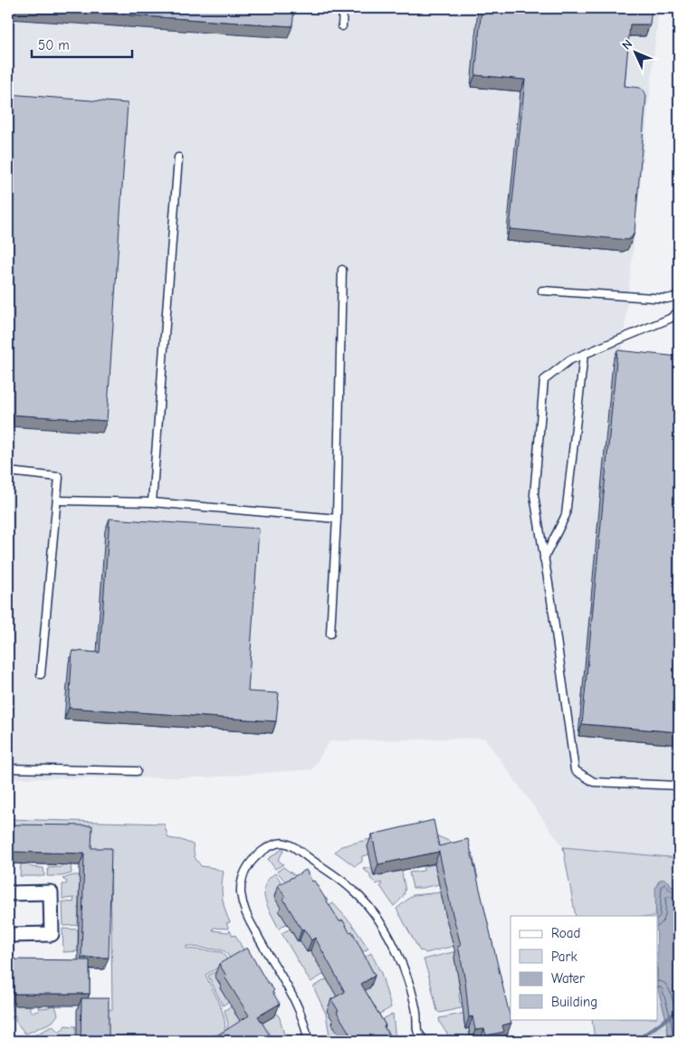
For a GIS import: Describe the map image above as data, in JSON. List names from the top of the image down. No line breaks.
{"legend":["Road","Park","Water","Building"],"scale_bar":"50 m","north":"top left"}
